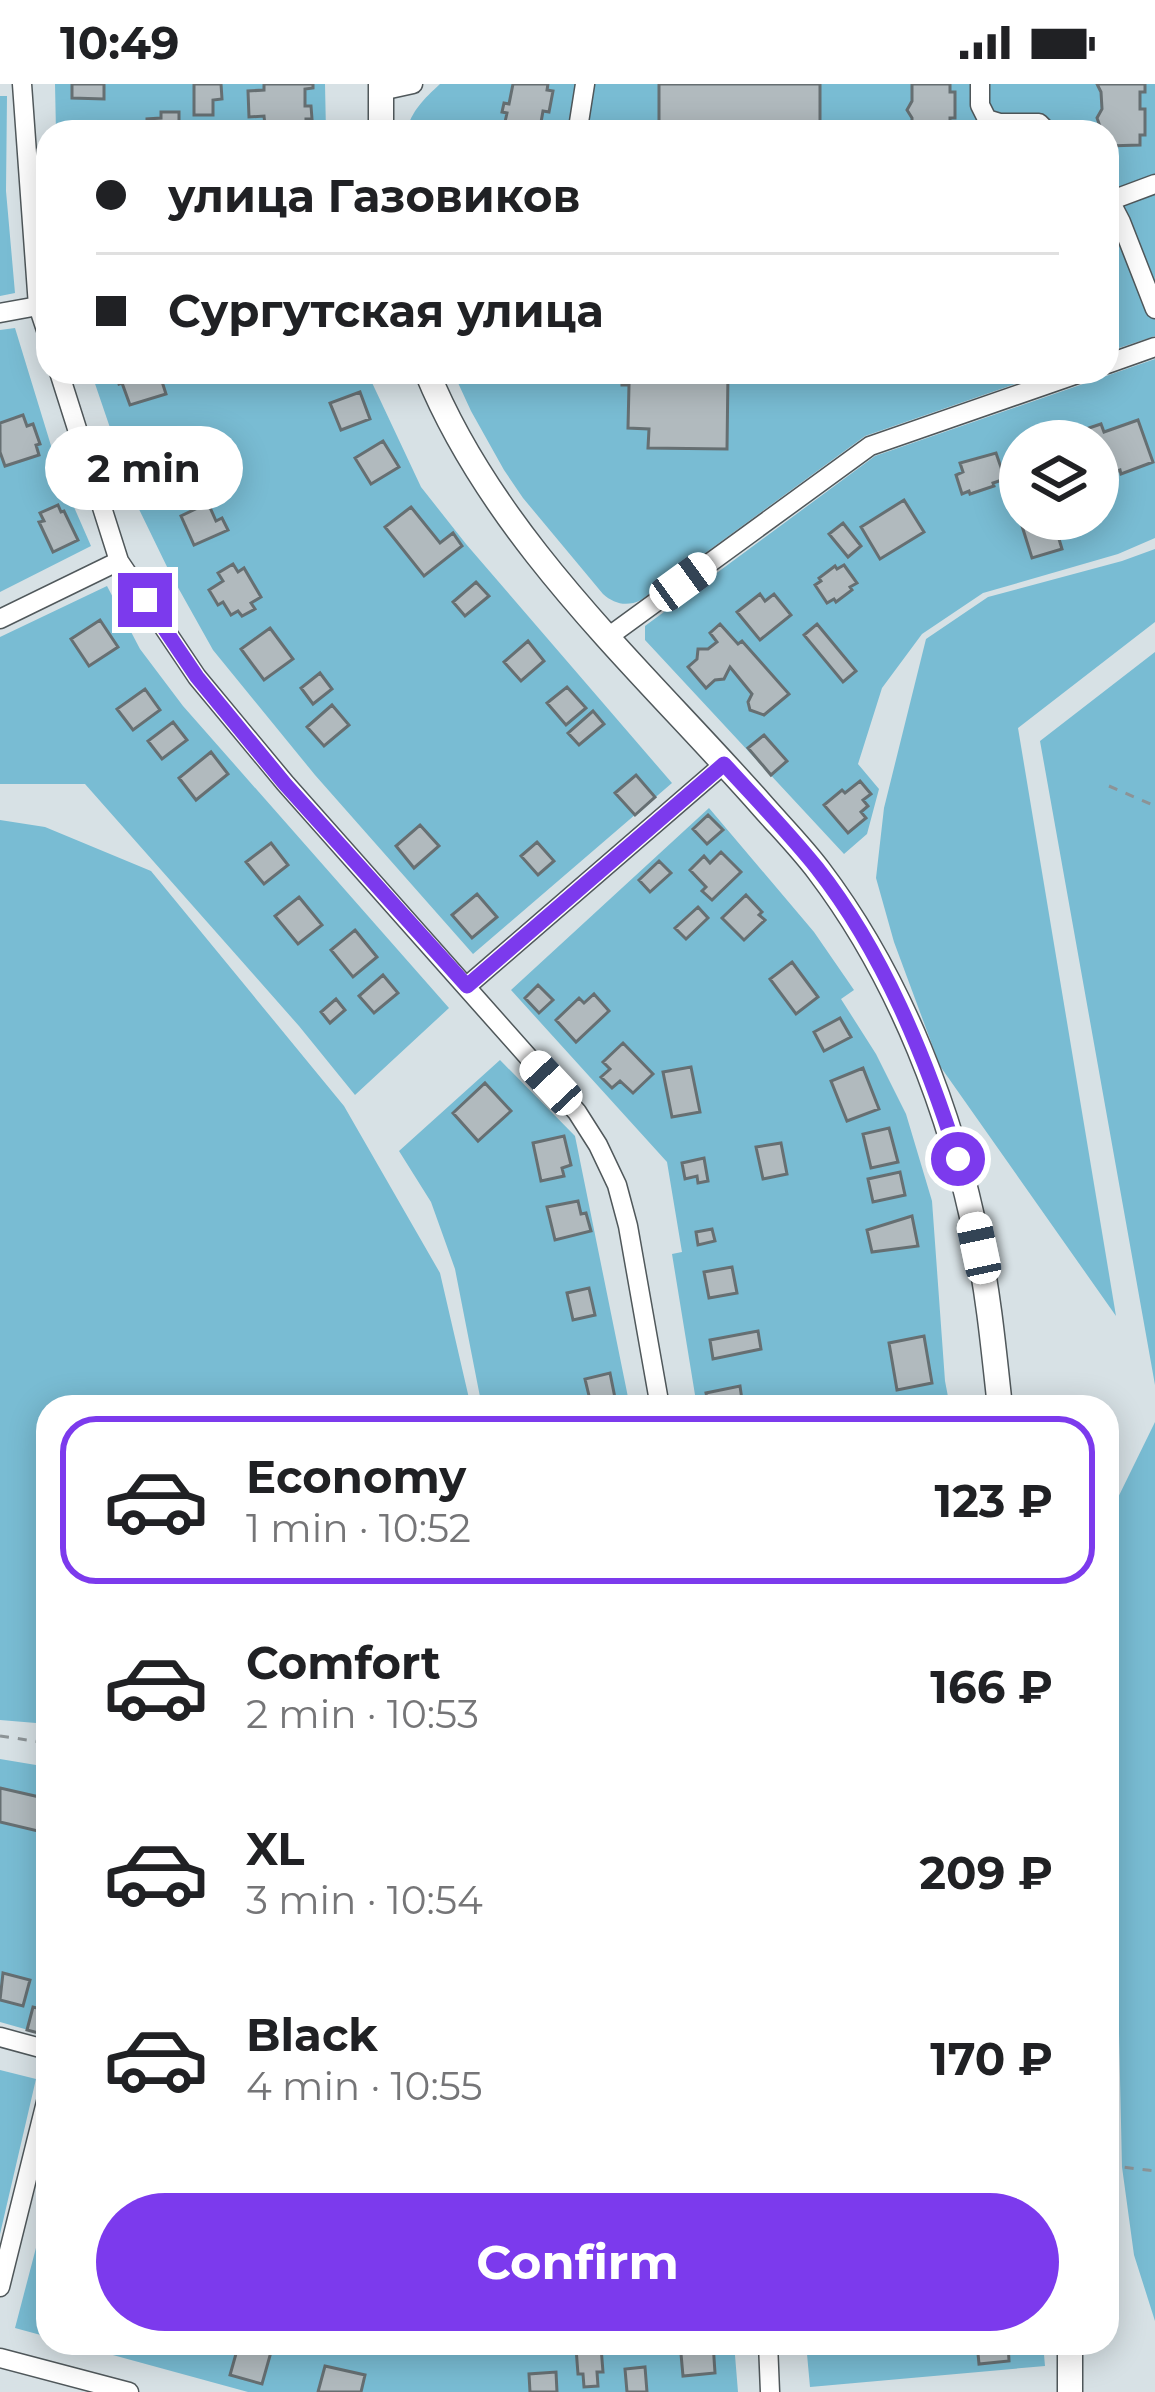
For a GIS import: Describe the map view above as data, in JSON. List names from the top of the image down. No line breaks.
{"page":{"status":"10:49","banner":["улица Газовиков","Сургутская улица"],"bubble":"2 min","list":[{"name":"Economy","note":"1 min · 10:52","value":"123 ₽"},{"name":"Comfort","note":"2 min · 10:53","value":"166 ₽"},{"name":"XL","note":"3 min · 10:54","value":"209 ₽"},{"name":"Black","note":"4 min · 10:55","value":"170 ₽"}],"buttons":"Confirm"}}
